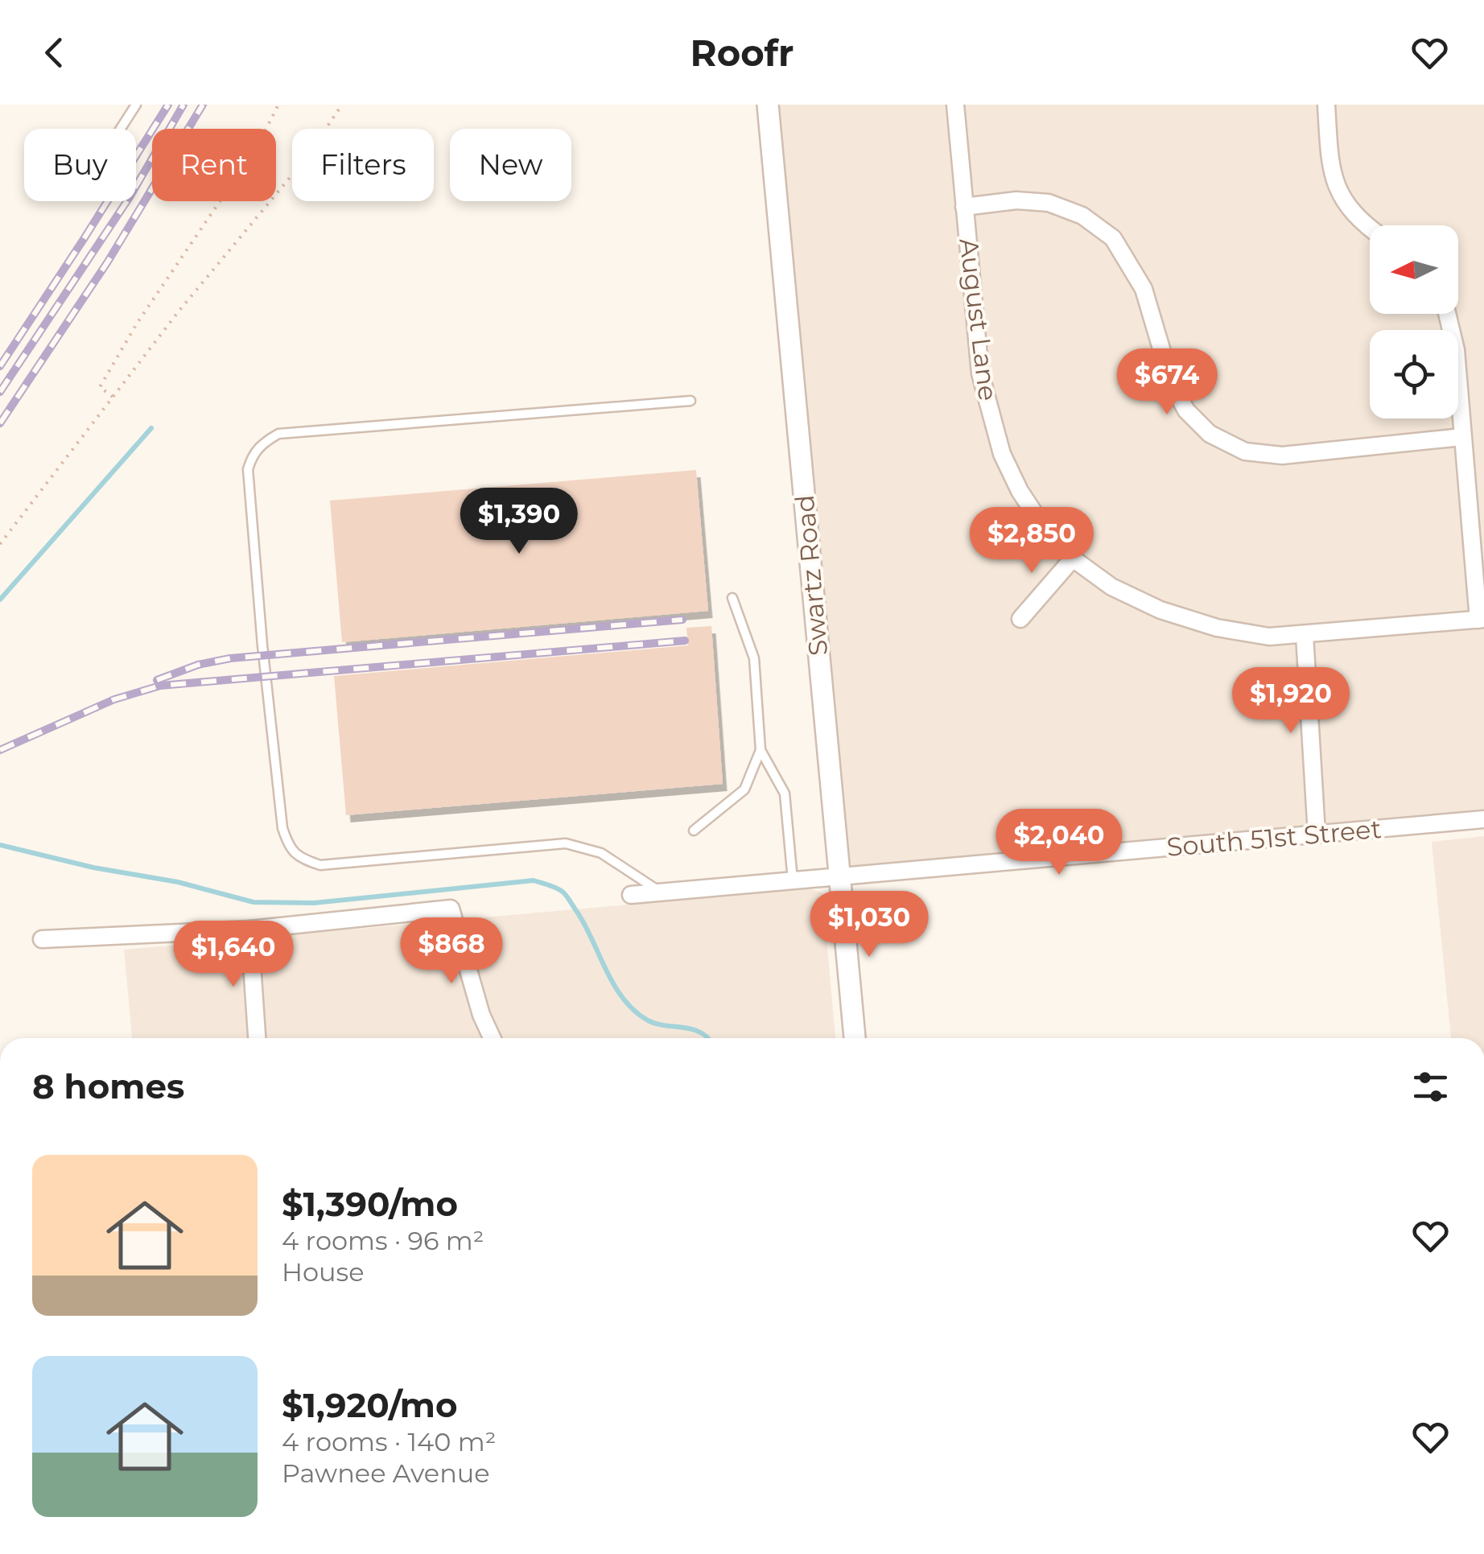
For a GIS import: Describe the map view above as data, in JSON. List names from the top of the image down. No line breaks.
{"streets":{"street":["August Lane","Swartz Road","South 51st Street"]},"crossings":[["Swartz Road","South 51st Street"]],"north":"left","page":{"header":"Roofr","chip":["Buy","Rent","Filters","New"],"price":["$674","$1,390","$2,850","$1,920","$2,040","$1,030","$868","$1,640"],"heading":"8 homes","list":[{"name":"$1,390/mo","note":"4 rooms · 96 m² · House"},{"name":"$1,920/mo","note":"4 rooms · 140 m² · Pawnee Avenue"}]}}
